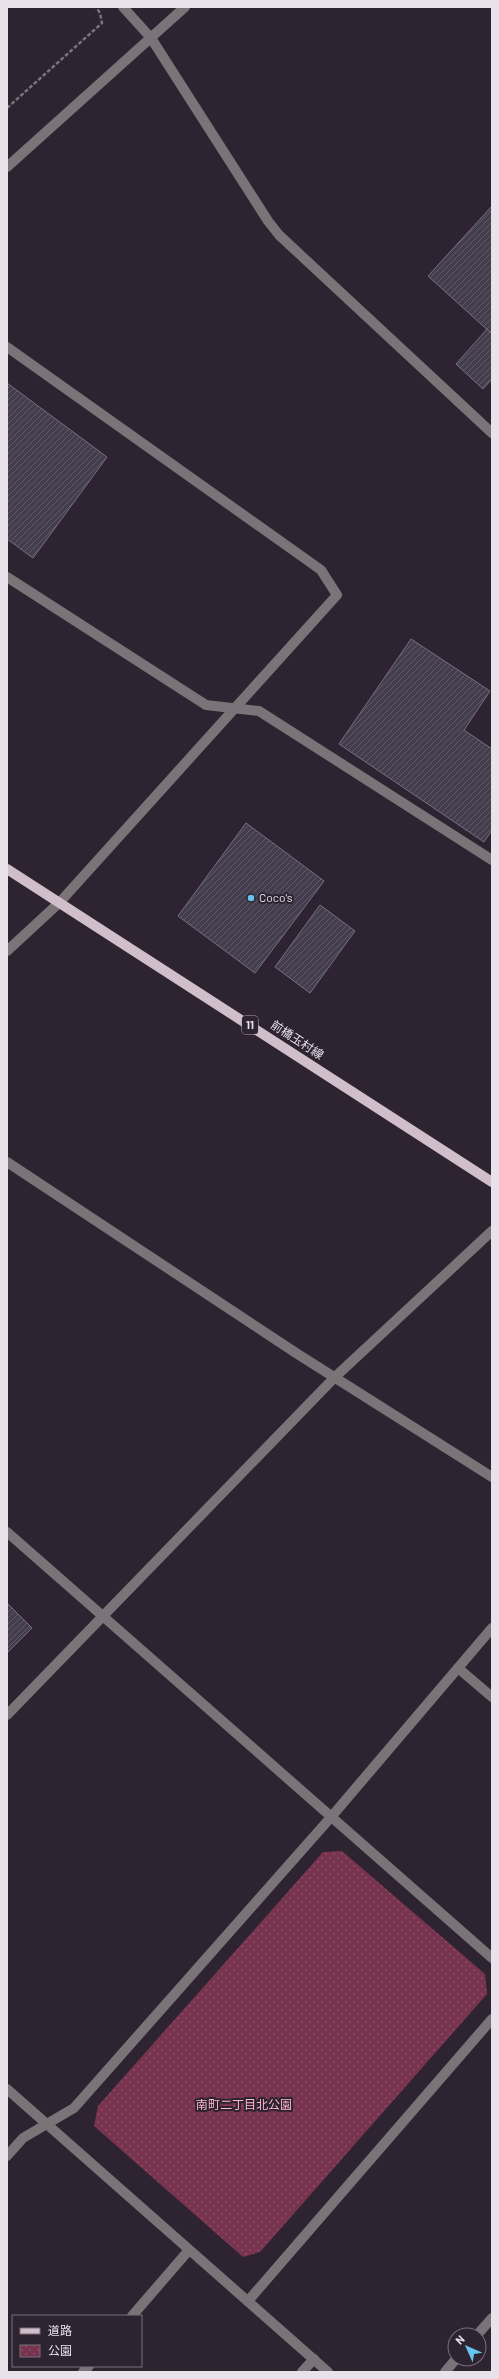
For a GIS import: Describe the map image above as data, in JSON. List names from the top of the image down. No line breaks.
{"streets":{"main road":["11","前橋玉村線"]},"parks":["南町二丁目北公園"],"places":["Coco's"],"legend":["道路","公園"],"north":"top left"}
